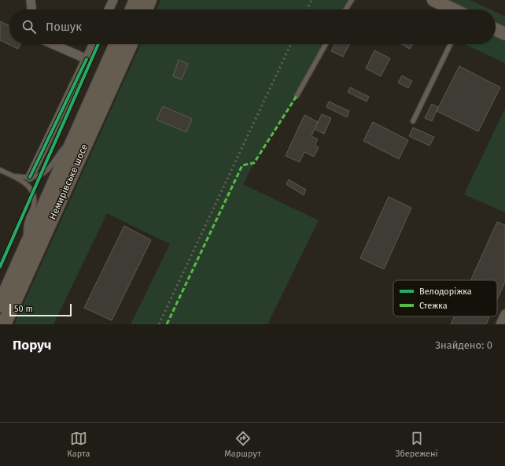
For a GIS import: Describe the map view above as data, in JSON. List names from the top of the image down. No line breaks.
{"streets":{"main road":["Немирівське шосе"]},"legend":["Велодоріжка","Стежка"],"scale_bar":"50 m","page":{"search":"Пошук","scale":"50 m","heading":["Поруч","Знайдено: 0"],"nav":["Карта","Маршрут","Збережені"]}}
